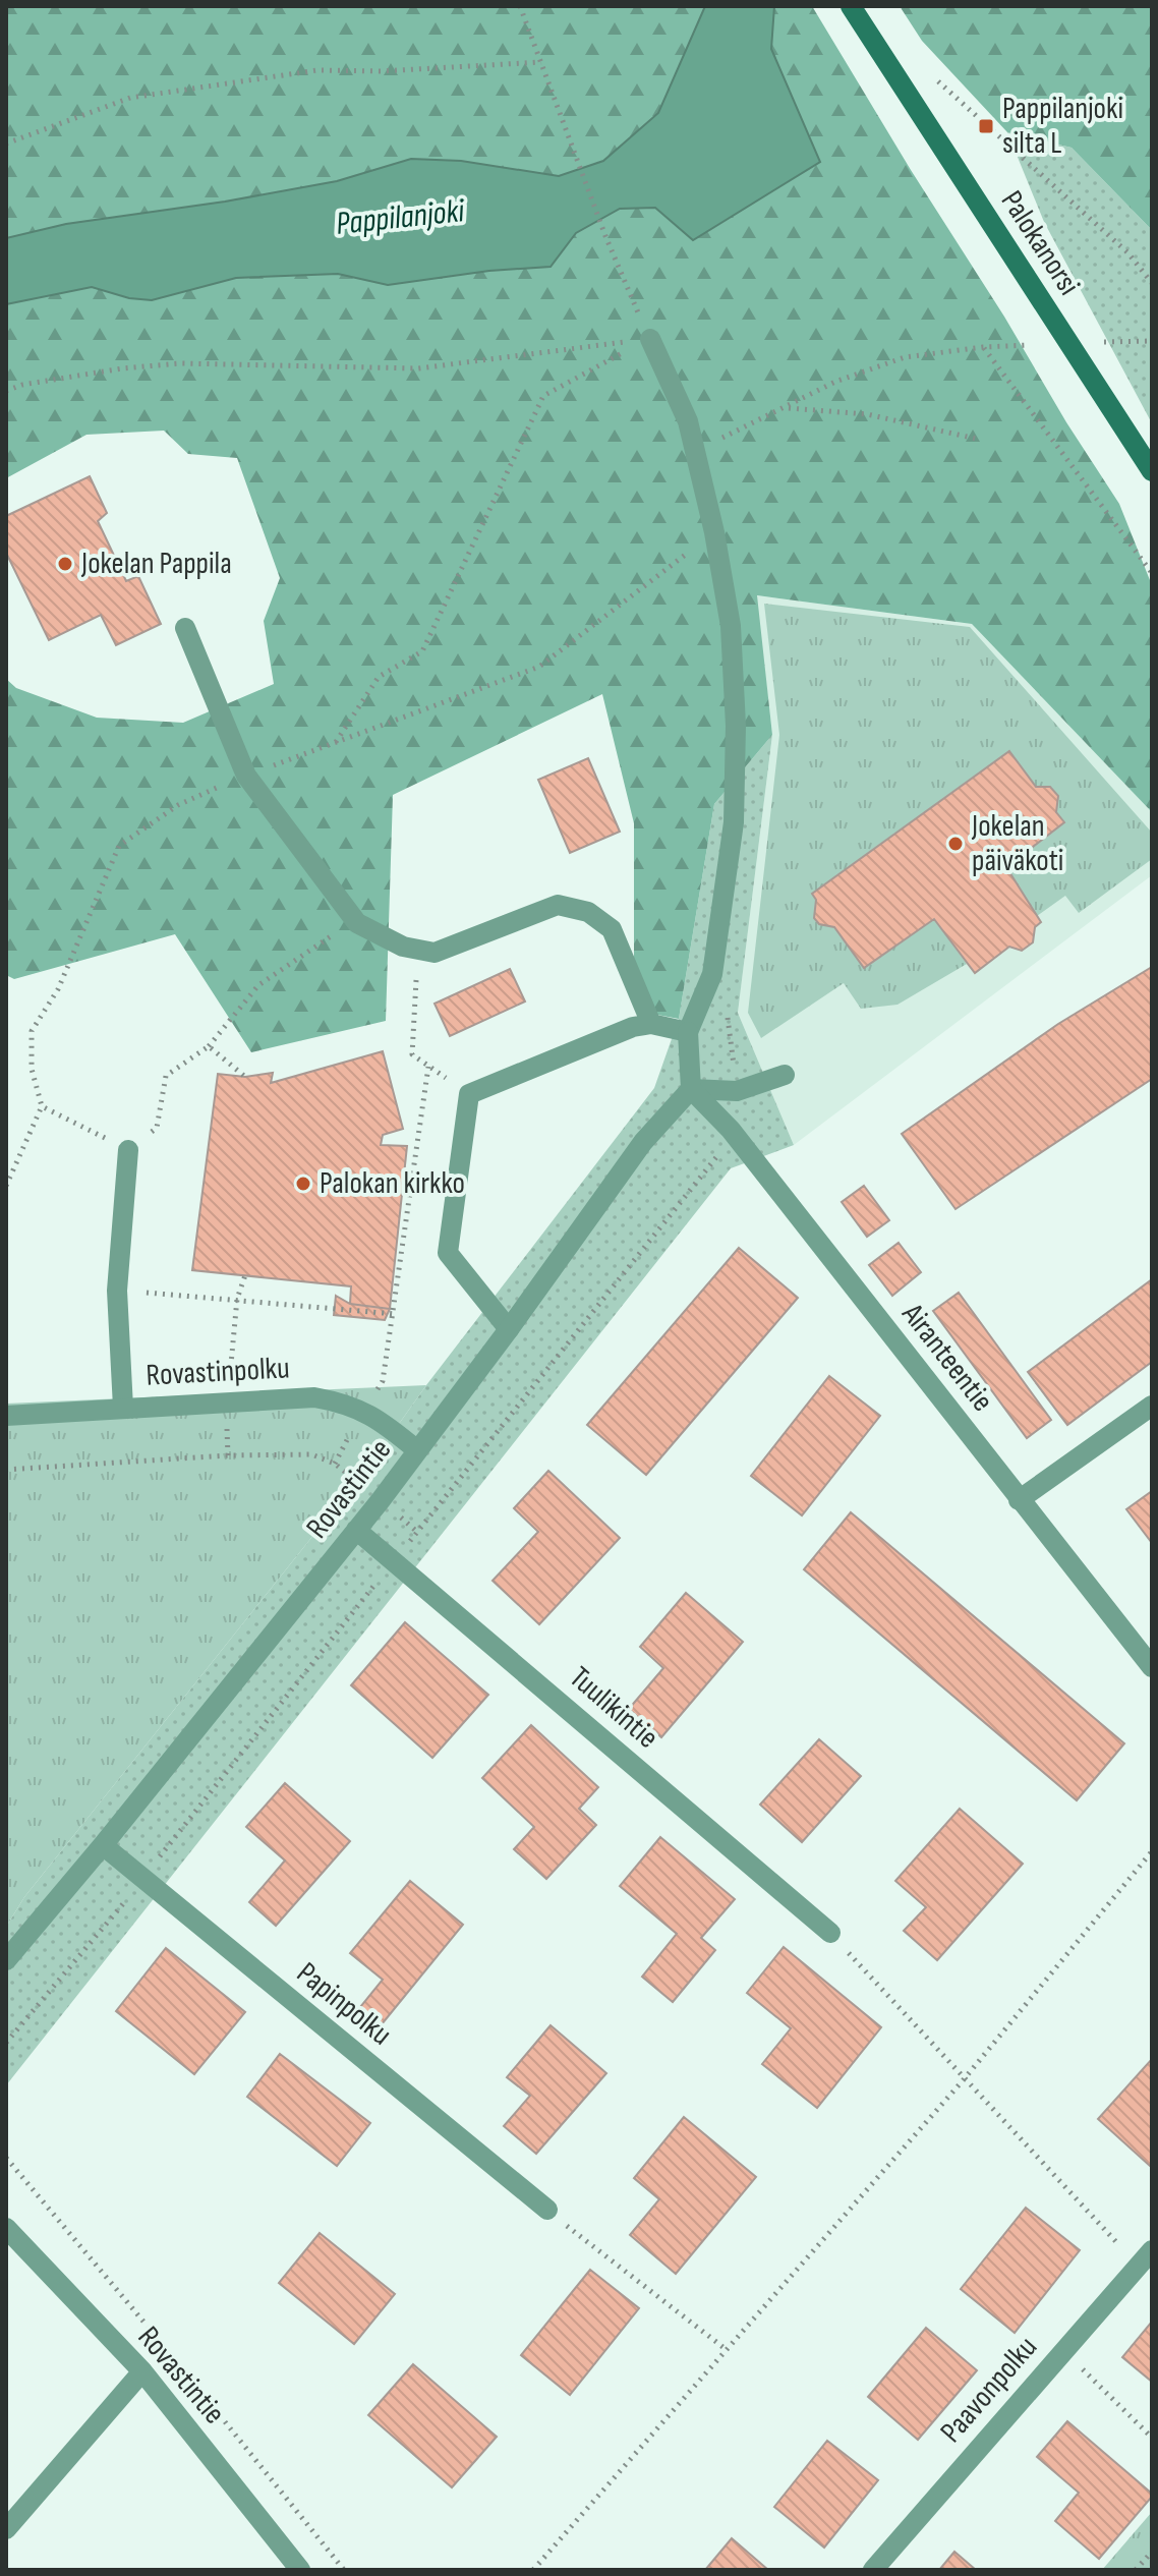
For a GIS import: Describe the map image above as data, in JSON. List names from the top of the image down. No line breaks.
{"streets":{"main road":["Palokanorsi"],"street":["Airanteentie","Rovastinpolku","Rovastintie","Tuulikintie","Papinpolku","Paavonpolku"]},"crossings":[["Airanteentie","Rovastintie"],["Rovastinpolku","Rovastintie"],["Rovastintie","Tuulikintie"],["Rovastintie","Papinpolku"]],"water":["Pappilanjoki"],"places":{"transit":["Pappilanjoki silta L"],"other":["Jokelan Pappila","Jokelan päiväkoti","Palokan kirkko"]}}
